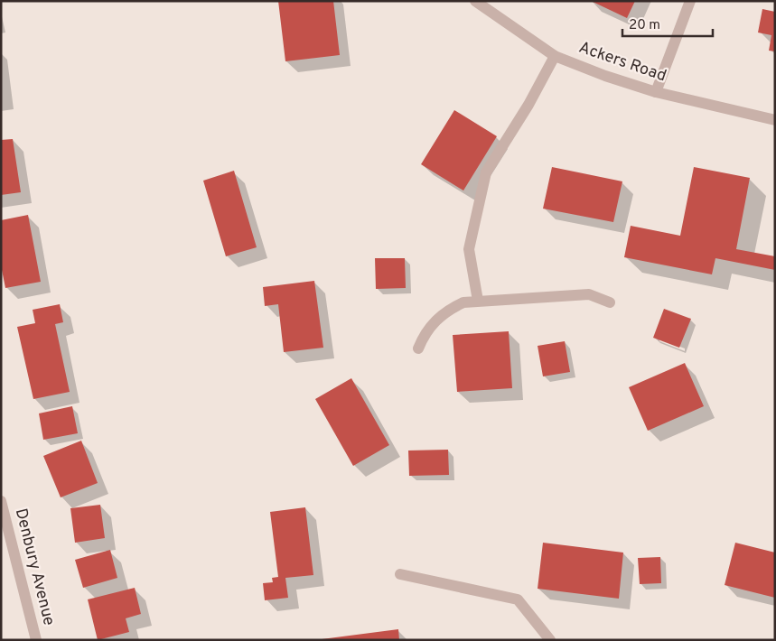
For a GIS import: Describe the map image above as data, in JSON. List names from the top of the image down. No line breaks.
{"streets":{"street":["Ackers Road","Denbury Avenue"]},"scale_bar":"20 m"}
